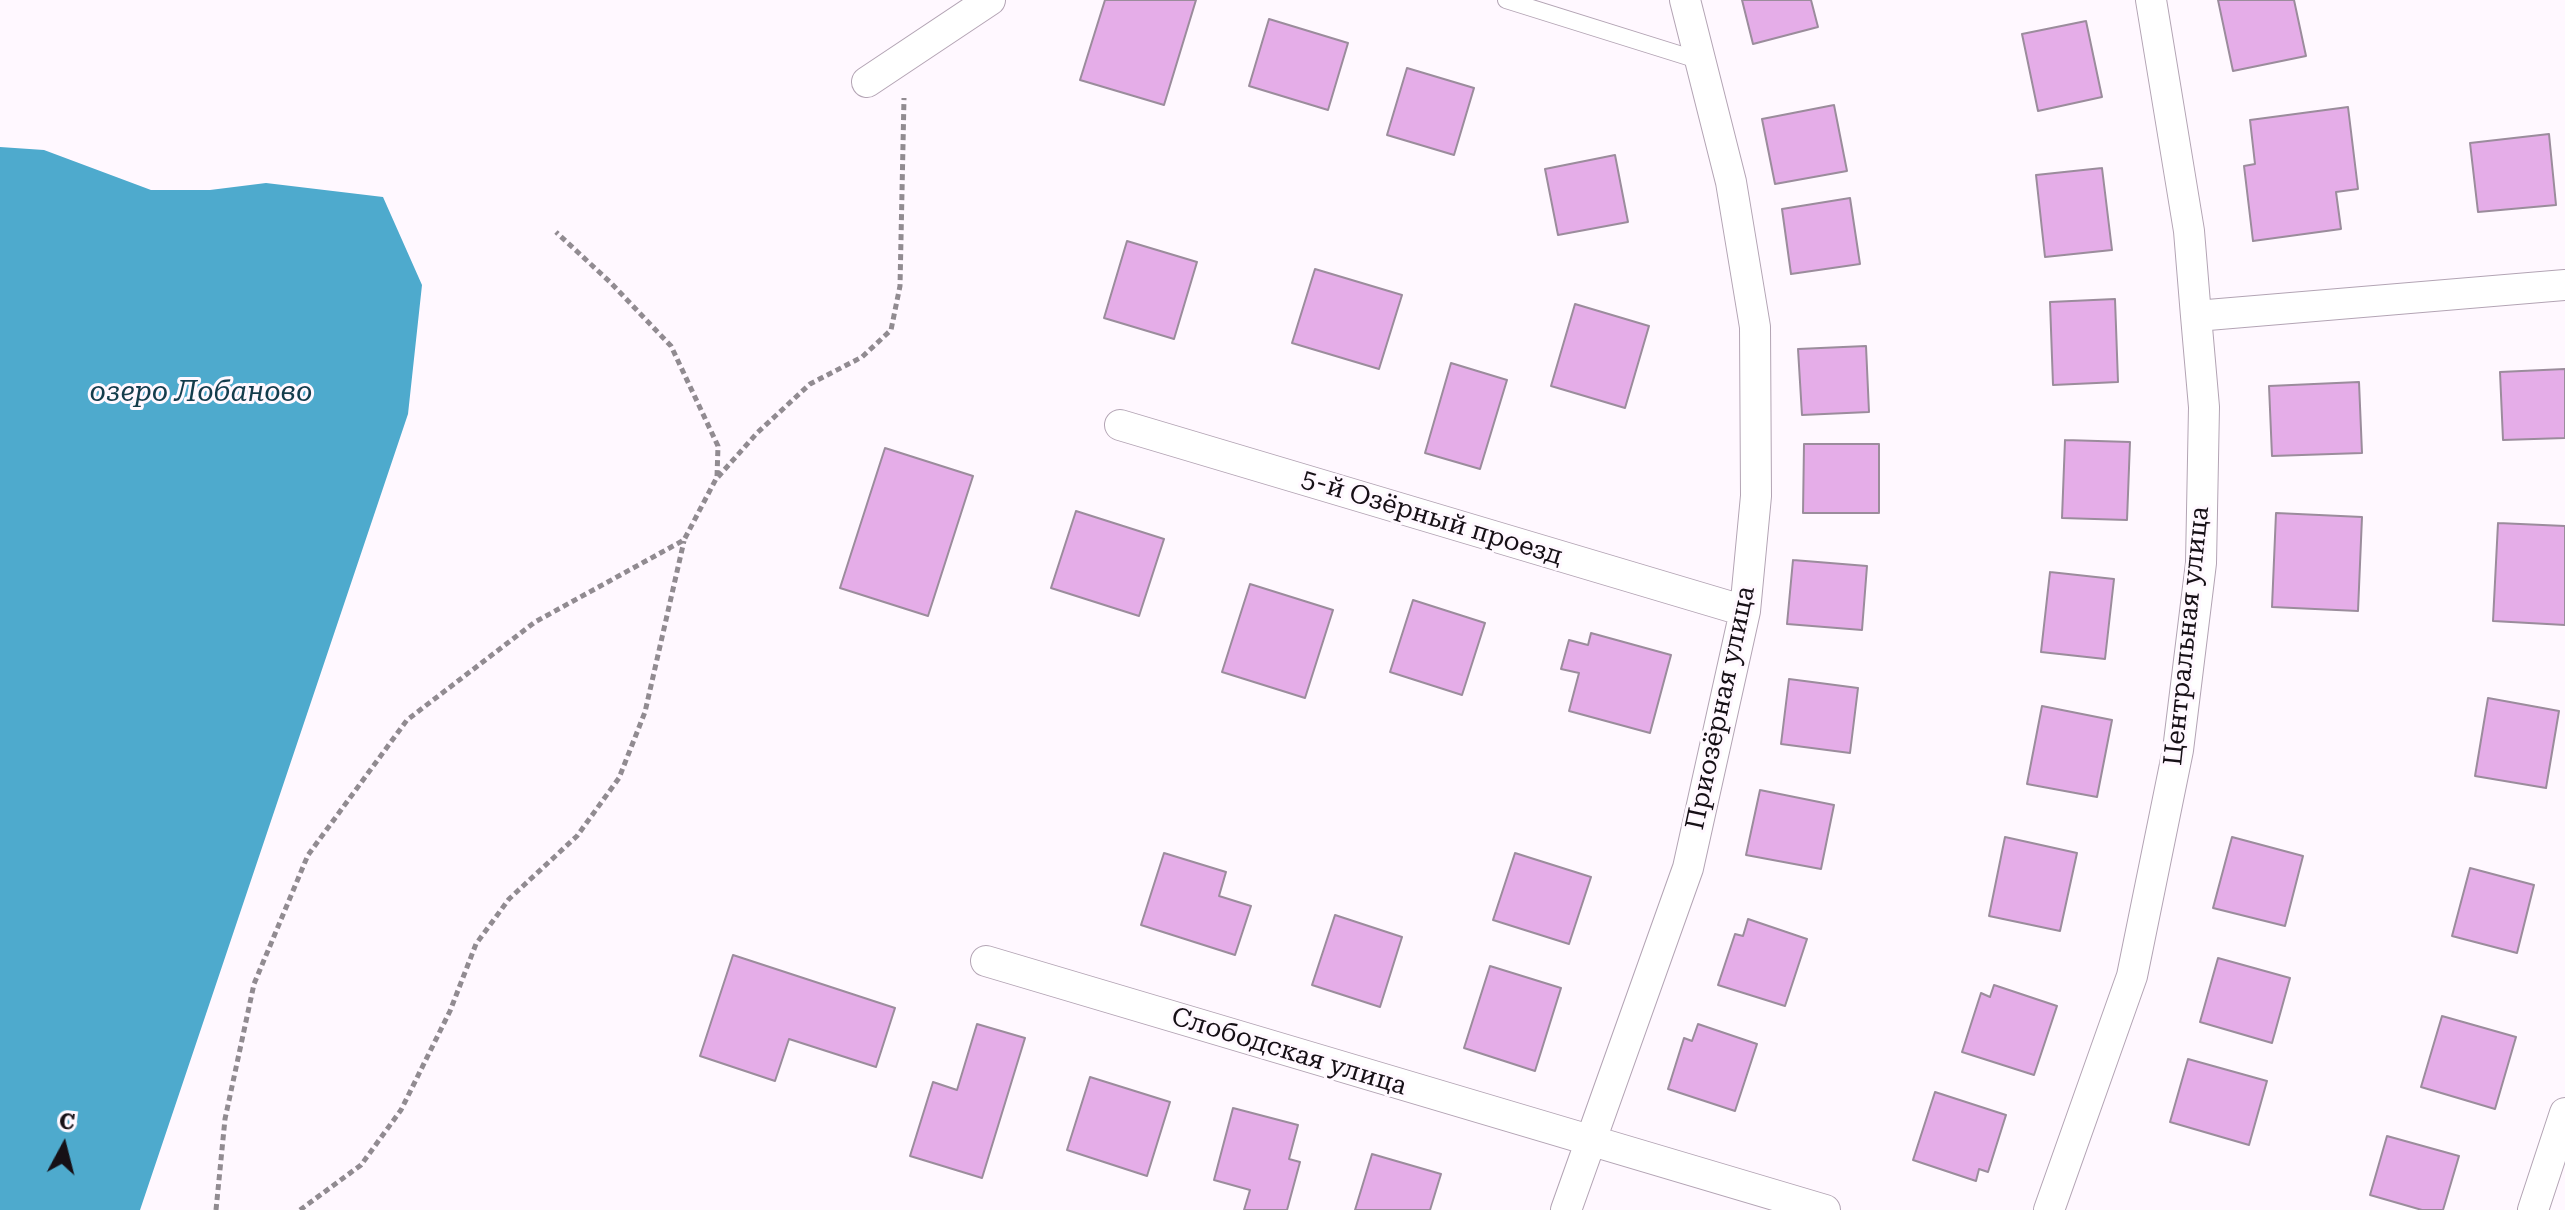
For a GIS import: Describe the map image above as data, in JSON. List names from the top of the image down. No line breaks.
{"streets":{"street":["5-й Озёрный проезд","Центральная улица","Приозёрная улица","Слободская улица"]},"crossings":[["5-й Озёрный проезд","Приозёрная улица"],["Приозёрная улица","Слободская улица"]],"water":["озеро Лобаново"],"north":"top"}
